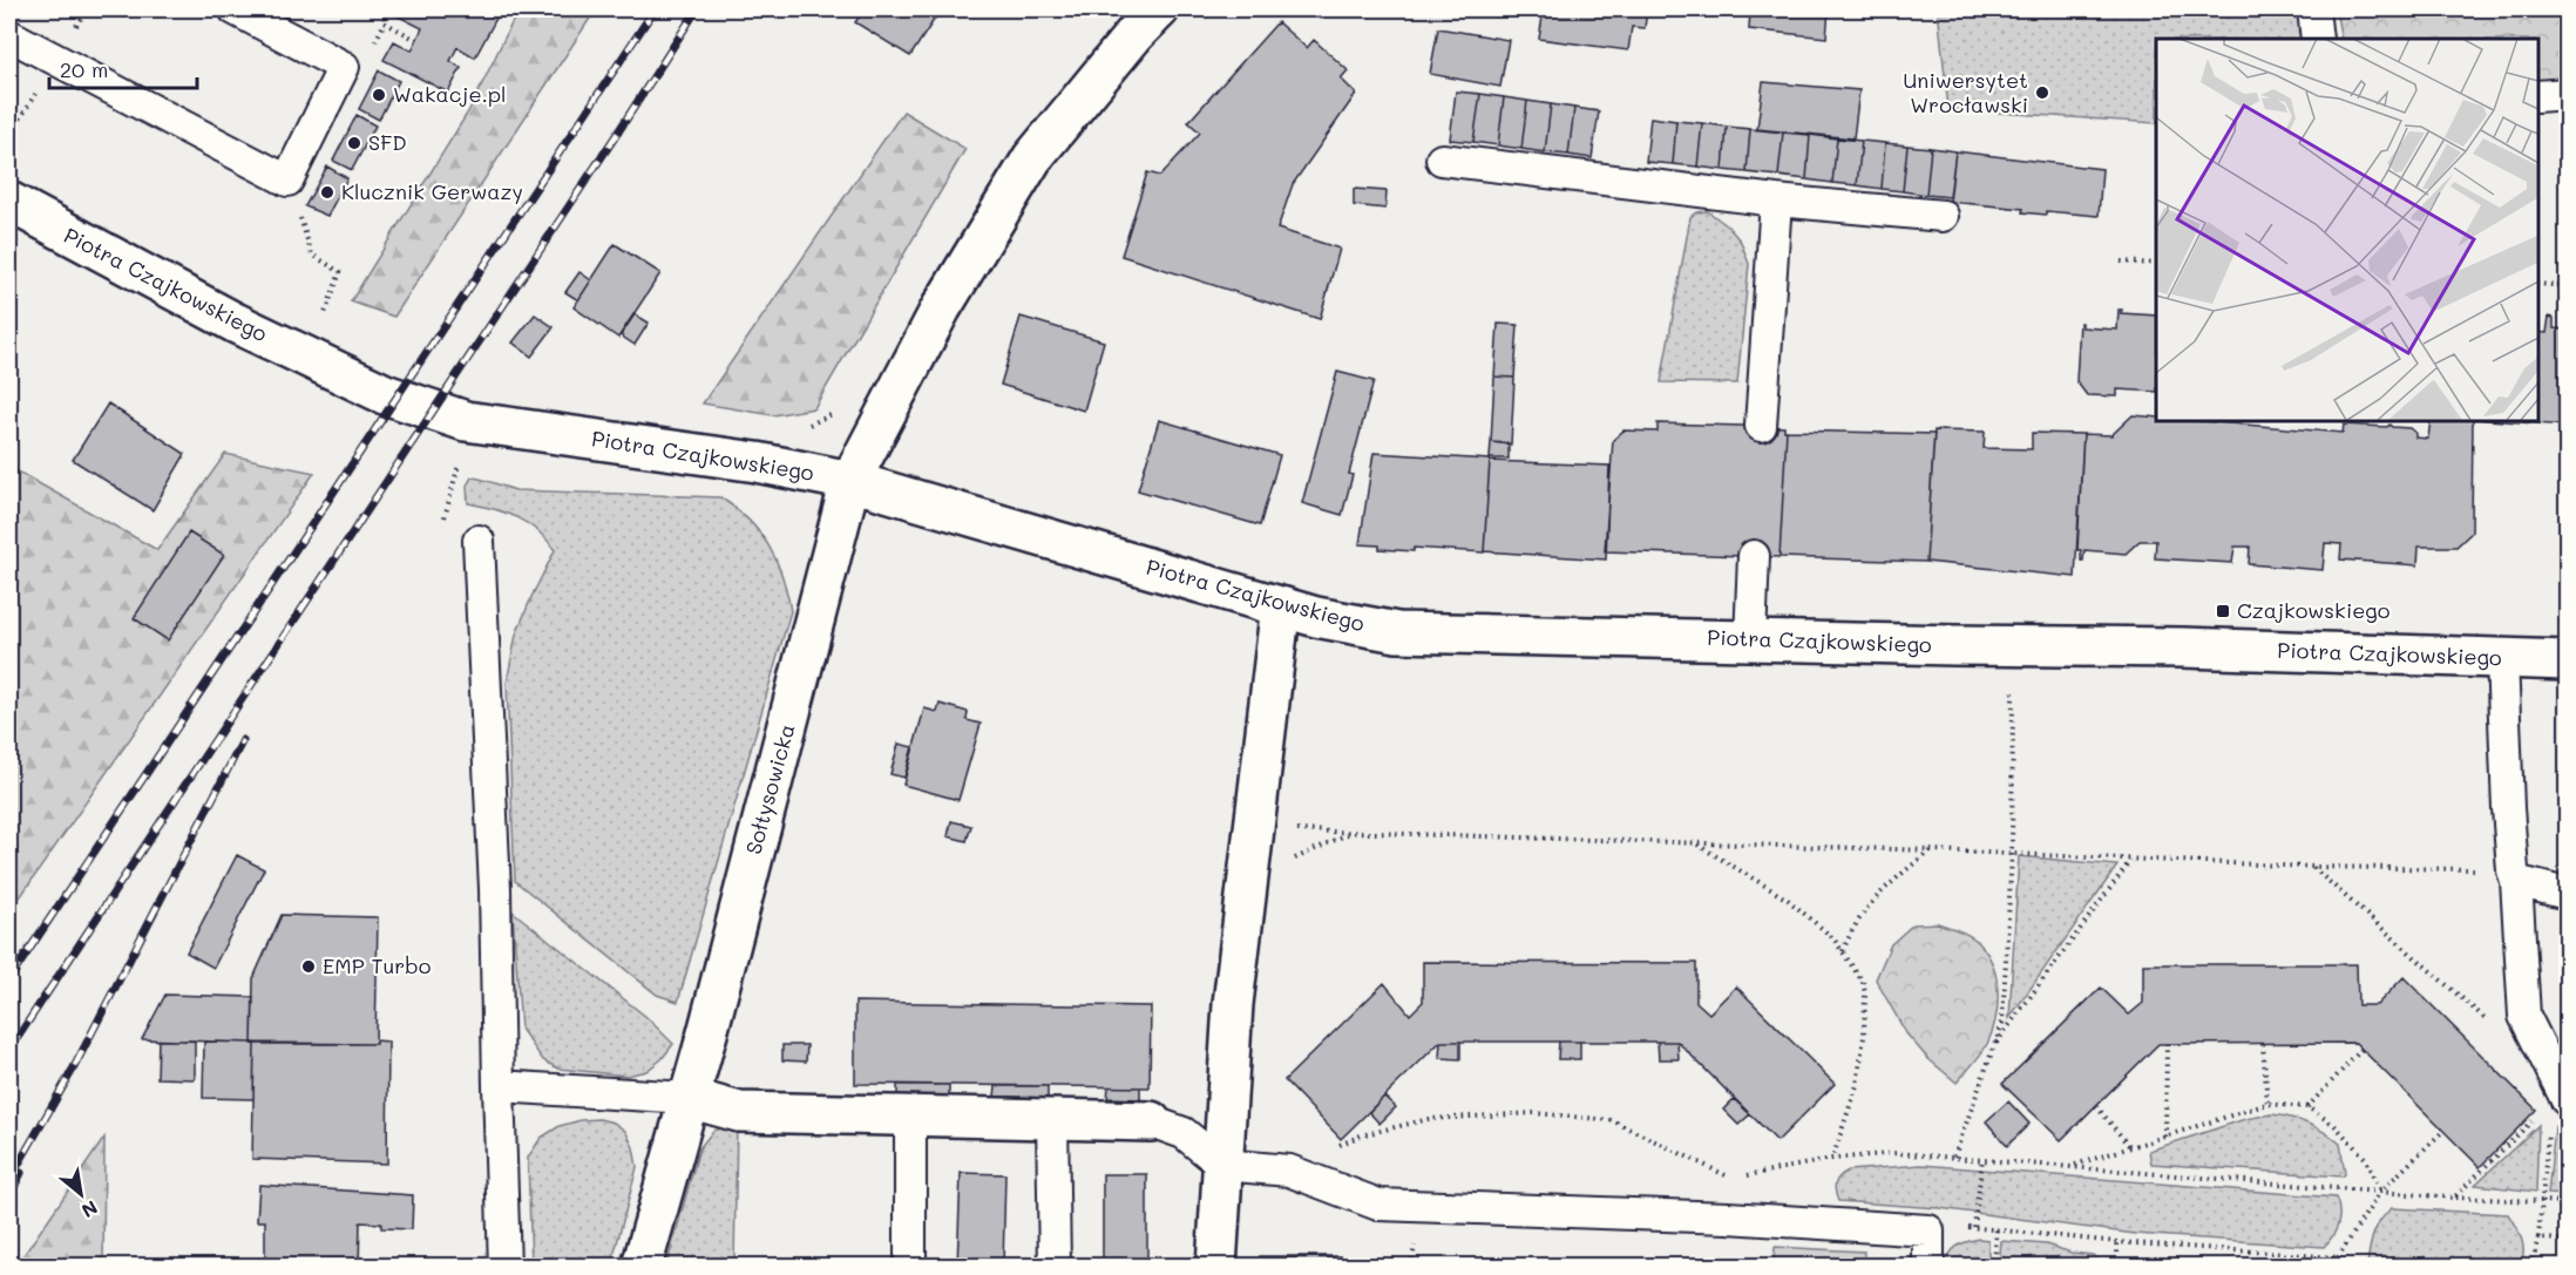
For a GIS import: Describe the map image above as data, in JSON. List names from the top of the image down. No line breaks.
{"streets":{"street":["Piotra Czajkowskiego","Sołtysowicka"]},"crossings":[["Piotra Czajkowskiego","Sołtysowicka"]],"places":{"other":["Uniwersytet Wrocławski","Wakacje.pl","SFD","Klucznik Gerwazy","EMP Turbo"],"transit":["Czajkowskiego"]},"scale_bar":"20 m","north":"bottom right"}
